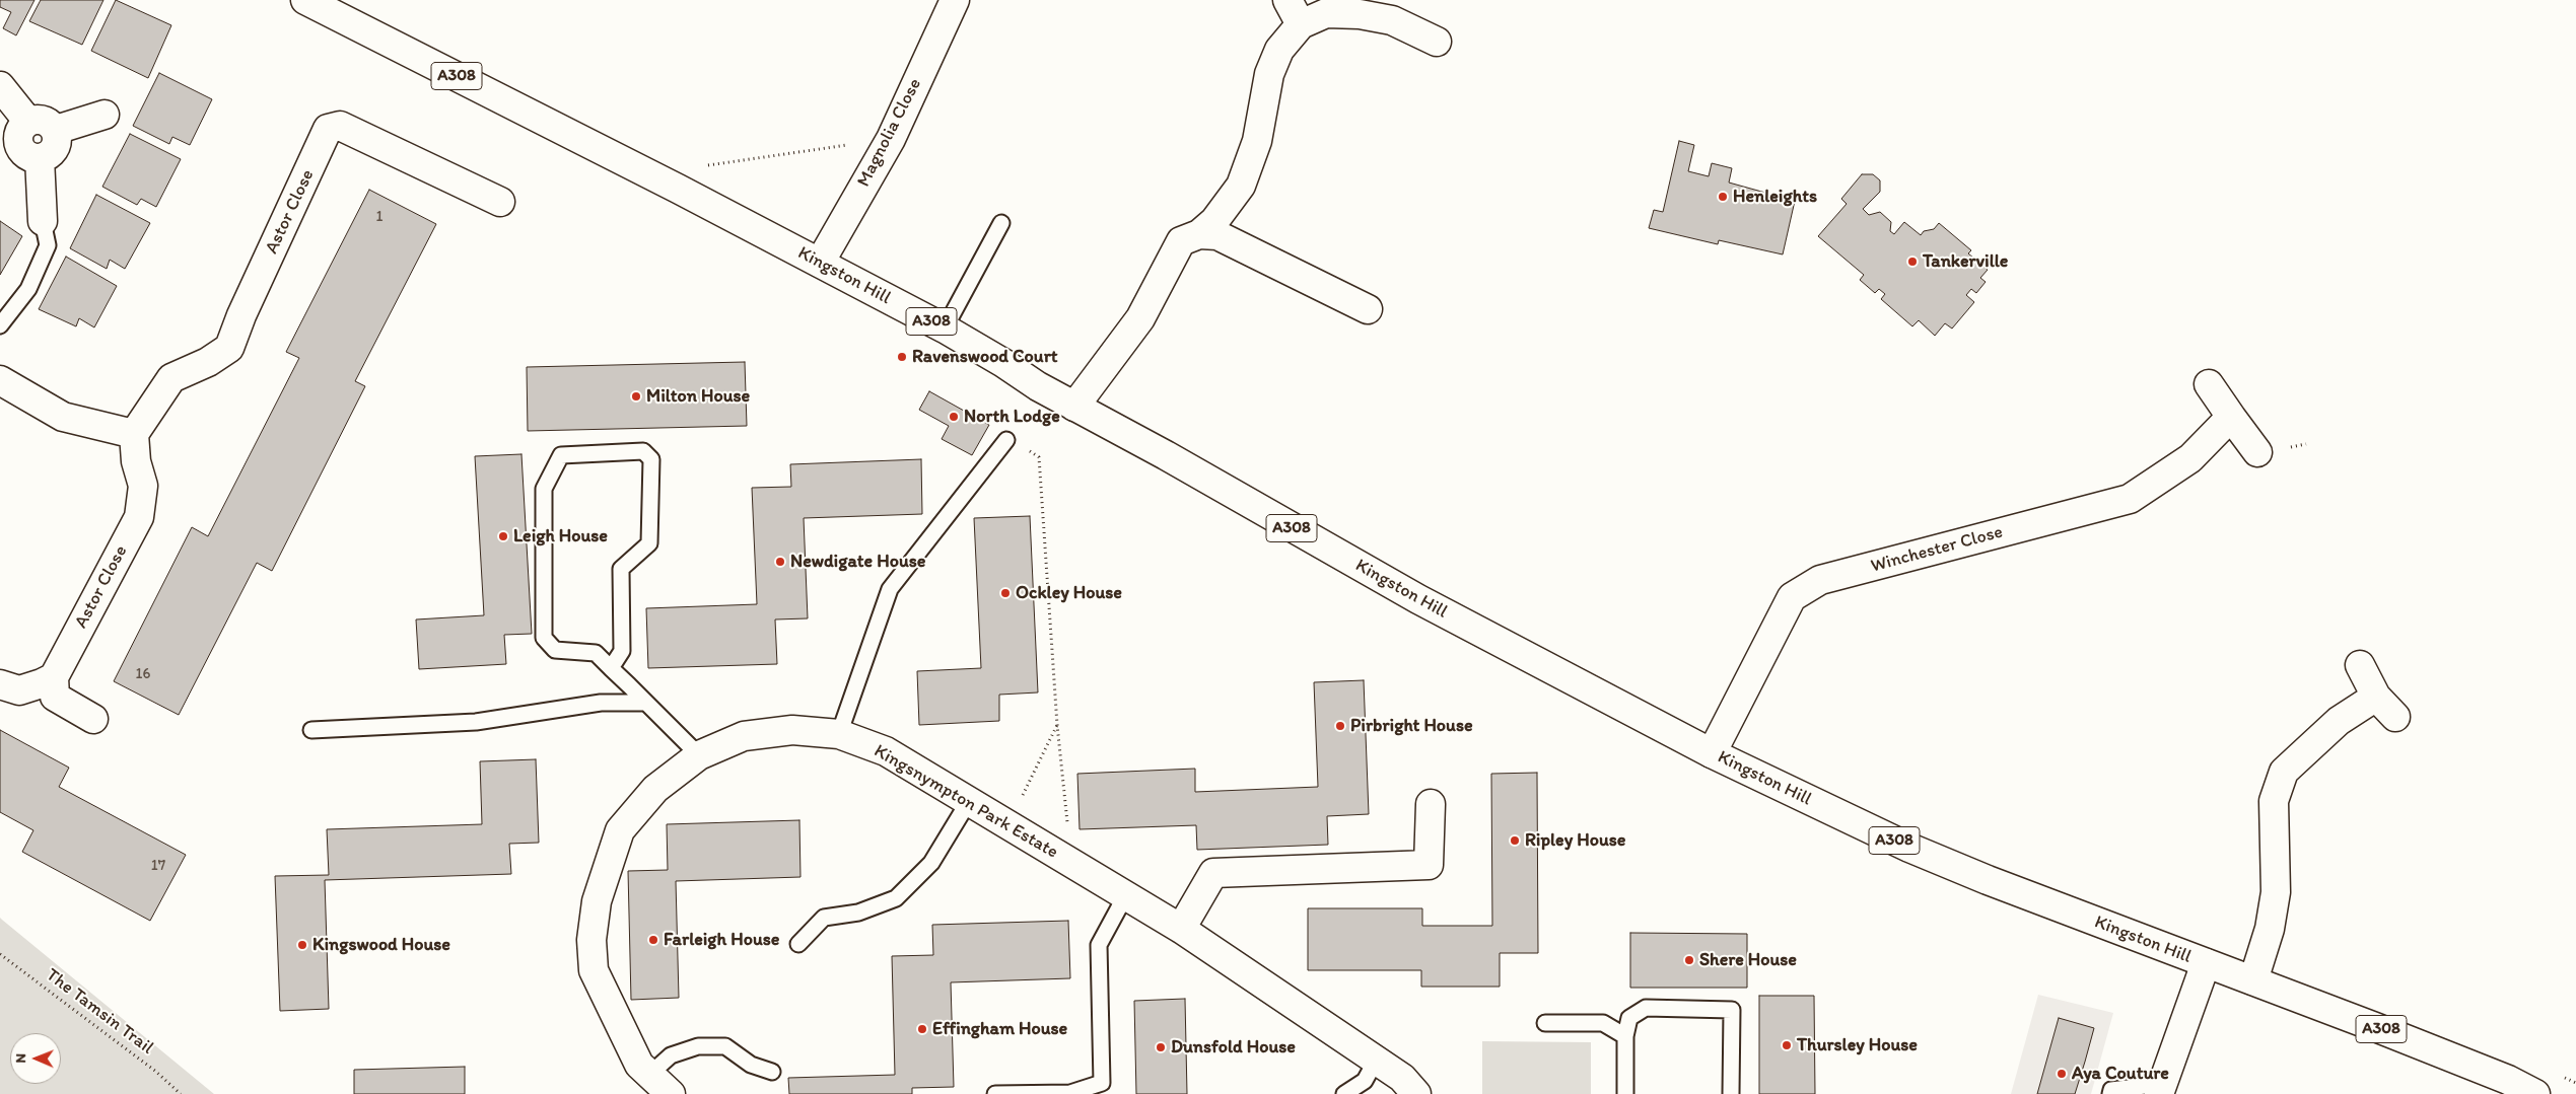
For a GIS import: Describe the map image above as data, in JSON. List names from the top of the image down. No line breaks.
{"streets":{"street":["A308","Magnolia Close","Astor Close","Kingston Hill","Winchester Close","Kingsnympton Park Estate"],"path":["The Tamsin Trail"]},"crossings":[["Magnolia Close","Kingston Hill"],["Kingston Hill","Winchester Close"]],"places":["Henleights","Tankerville","Ravenswood Court","Milton House","North Lodge","Leigh House","Newdigate House","Ockley House","Pirbright House","Ripley House","Farleigh House","Kingswood House","Shere House","Effingham House","Thursley House","Dunsfold House","Aya Couture"],"house_numbers":["1","16","17"],"north":"left"}
